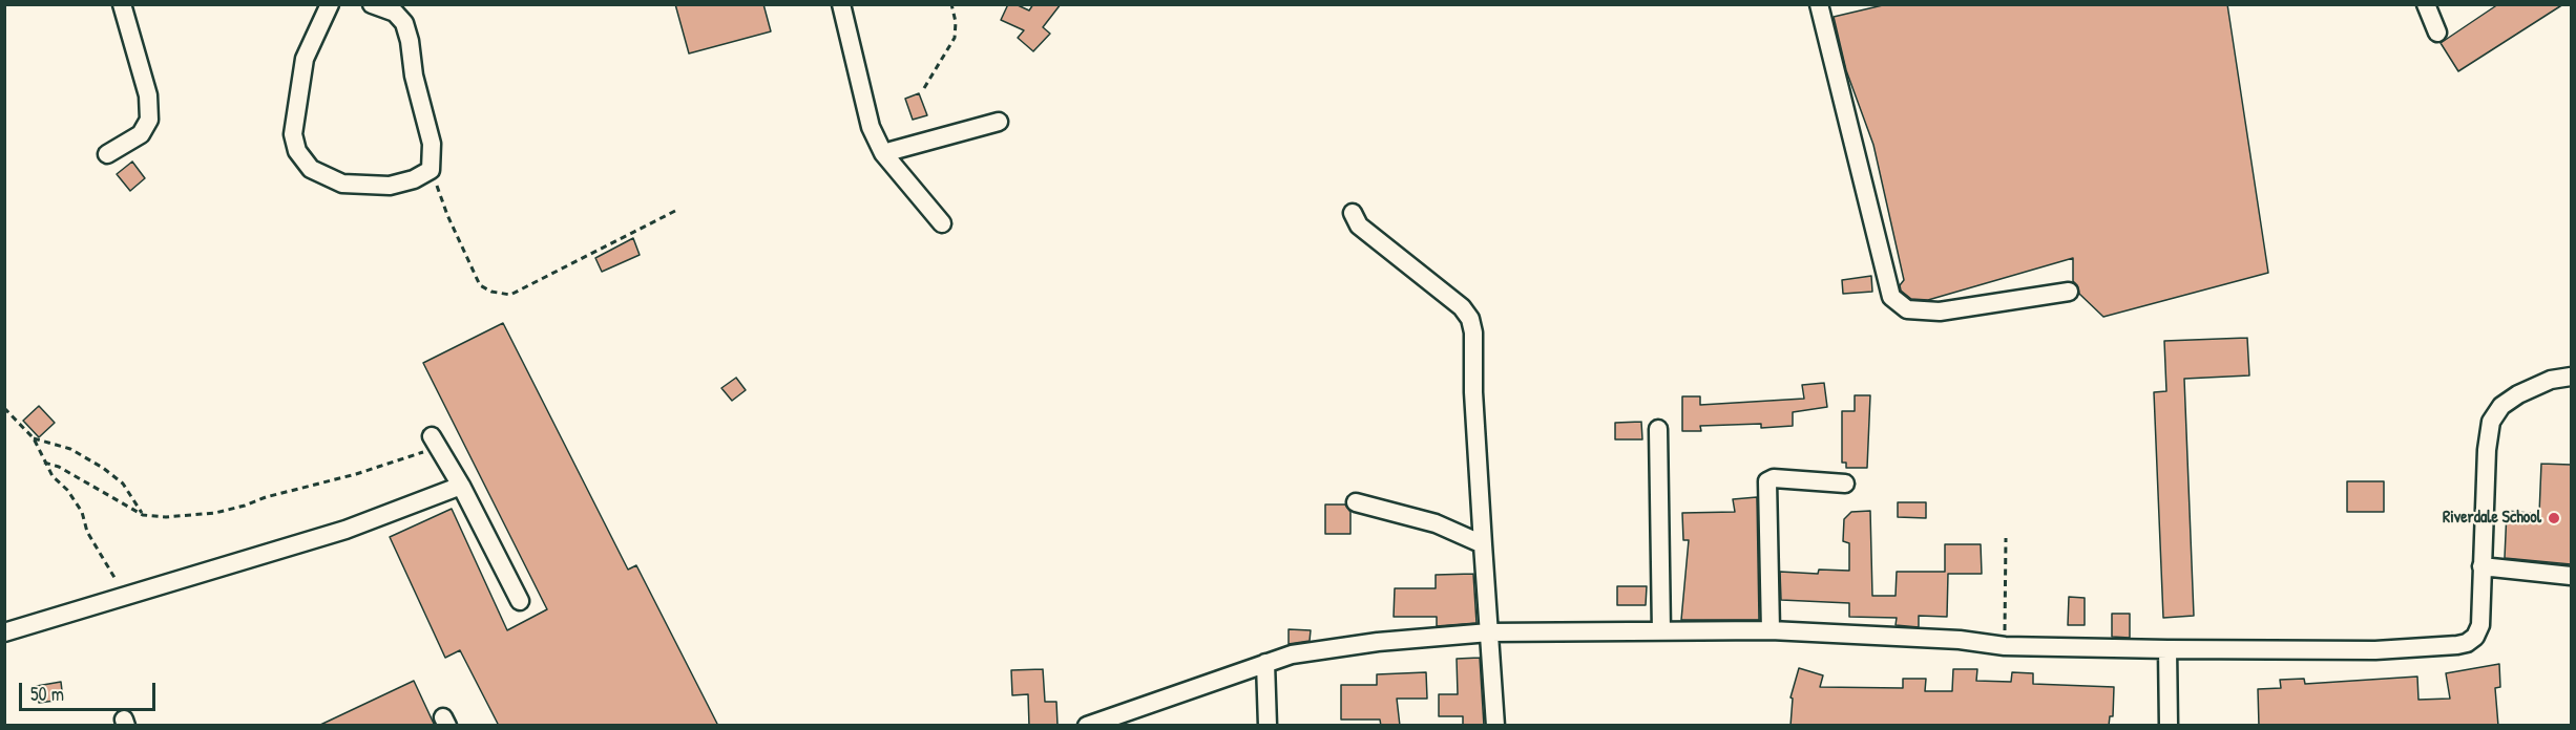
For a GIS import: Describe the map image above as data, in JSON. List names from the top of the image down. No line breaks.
{"places":["Riverdale School"],"scale_bar":"50 m"}
